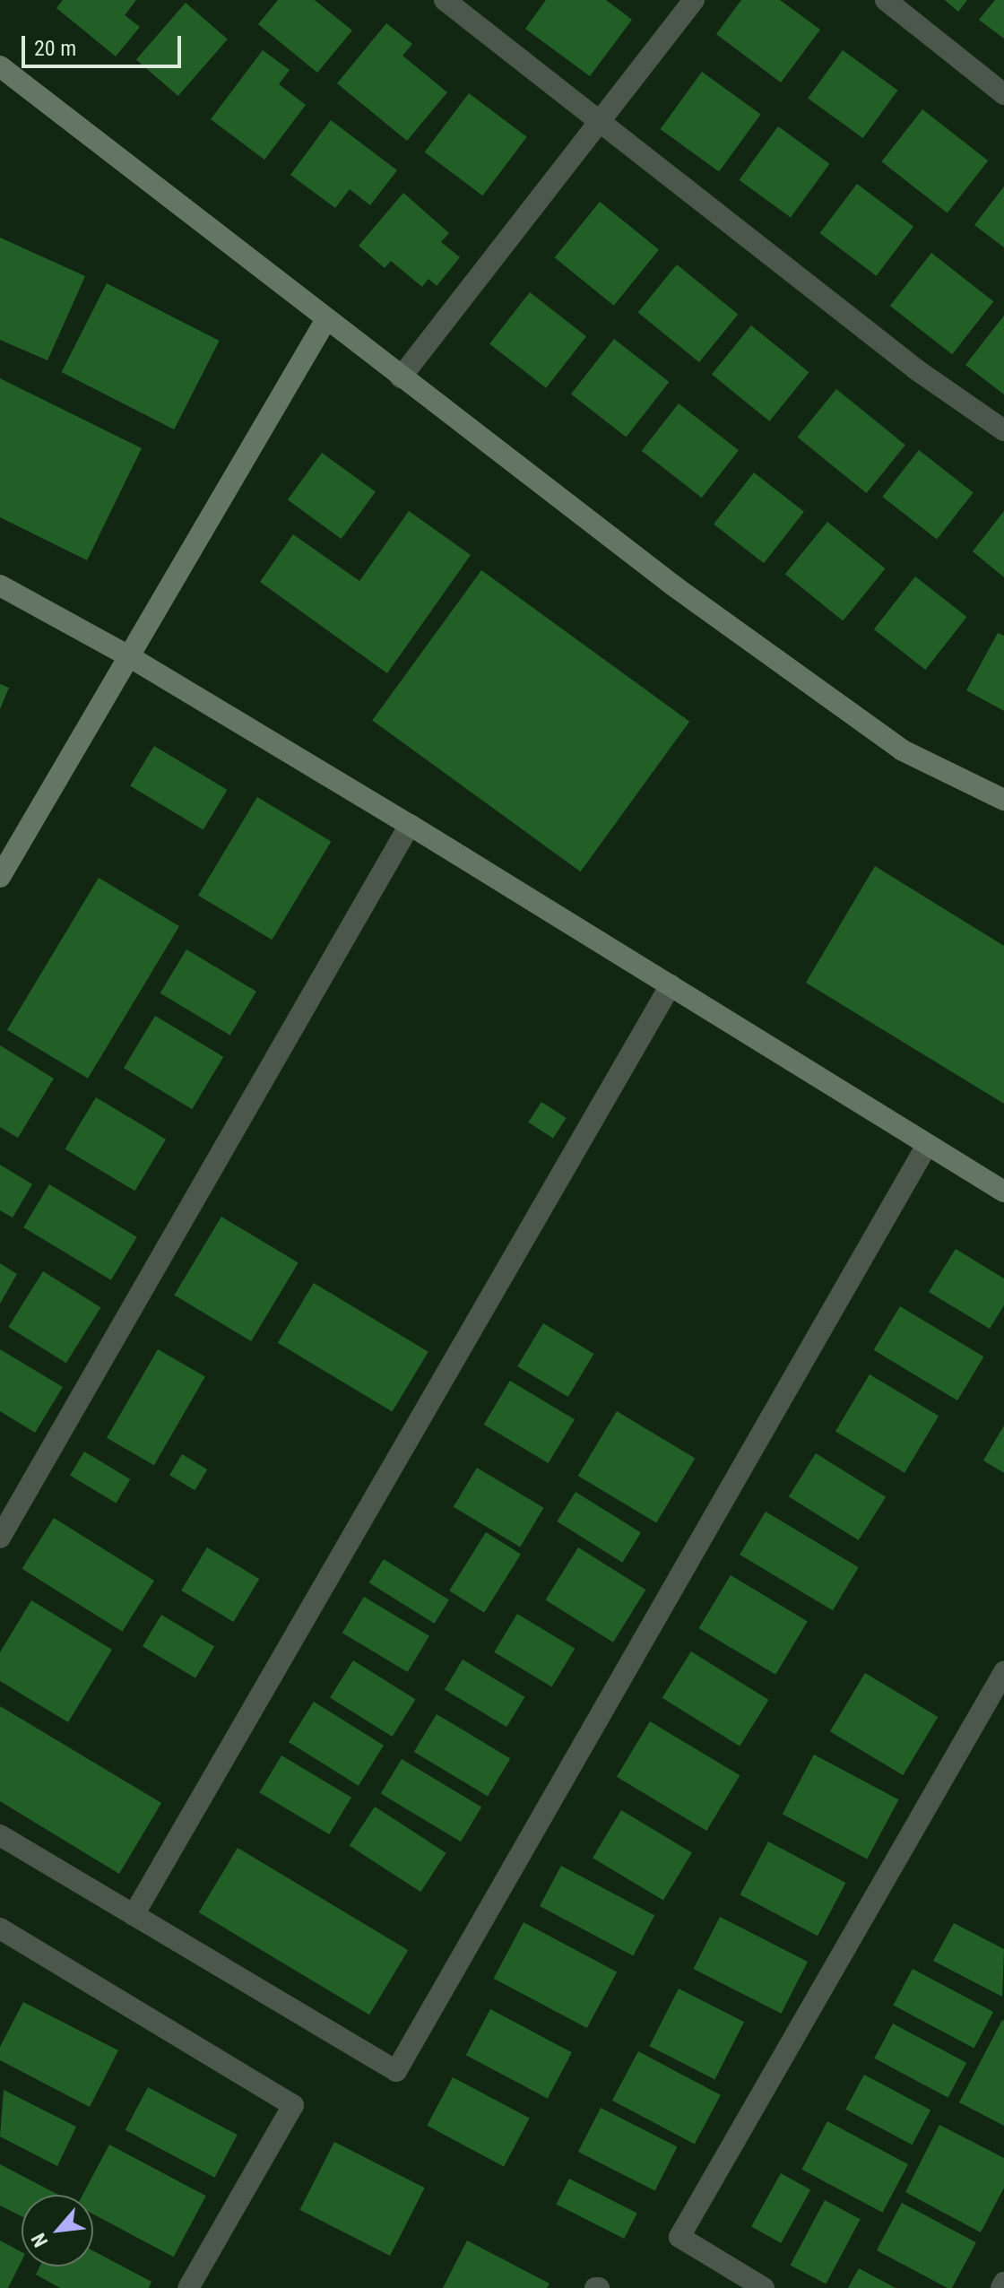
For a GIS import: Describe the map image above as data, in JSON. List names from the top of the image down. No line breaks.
{"scale_bar":"20 m","north":"bottom left"}
